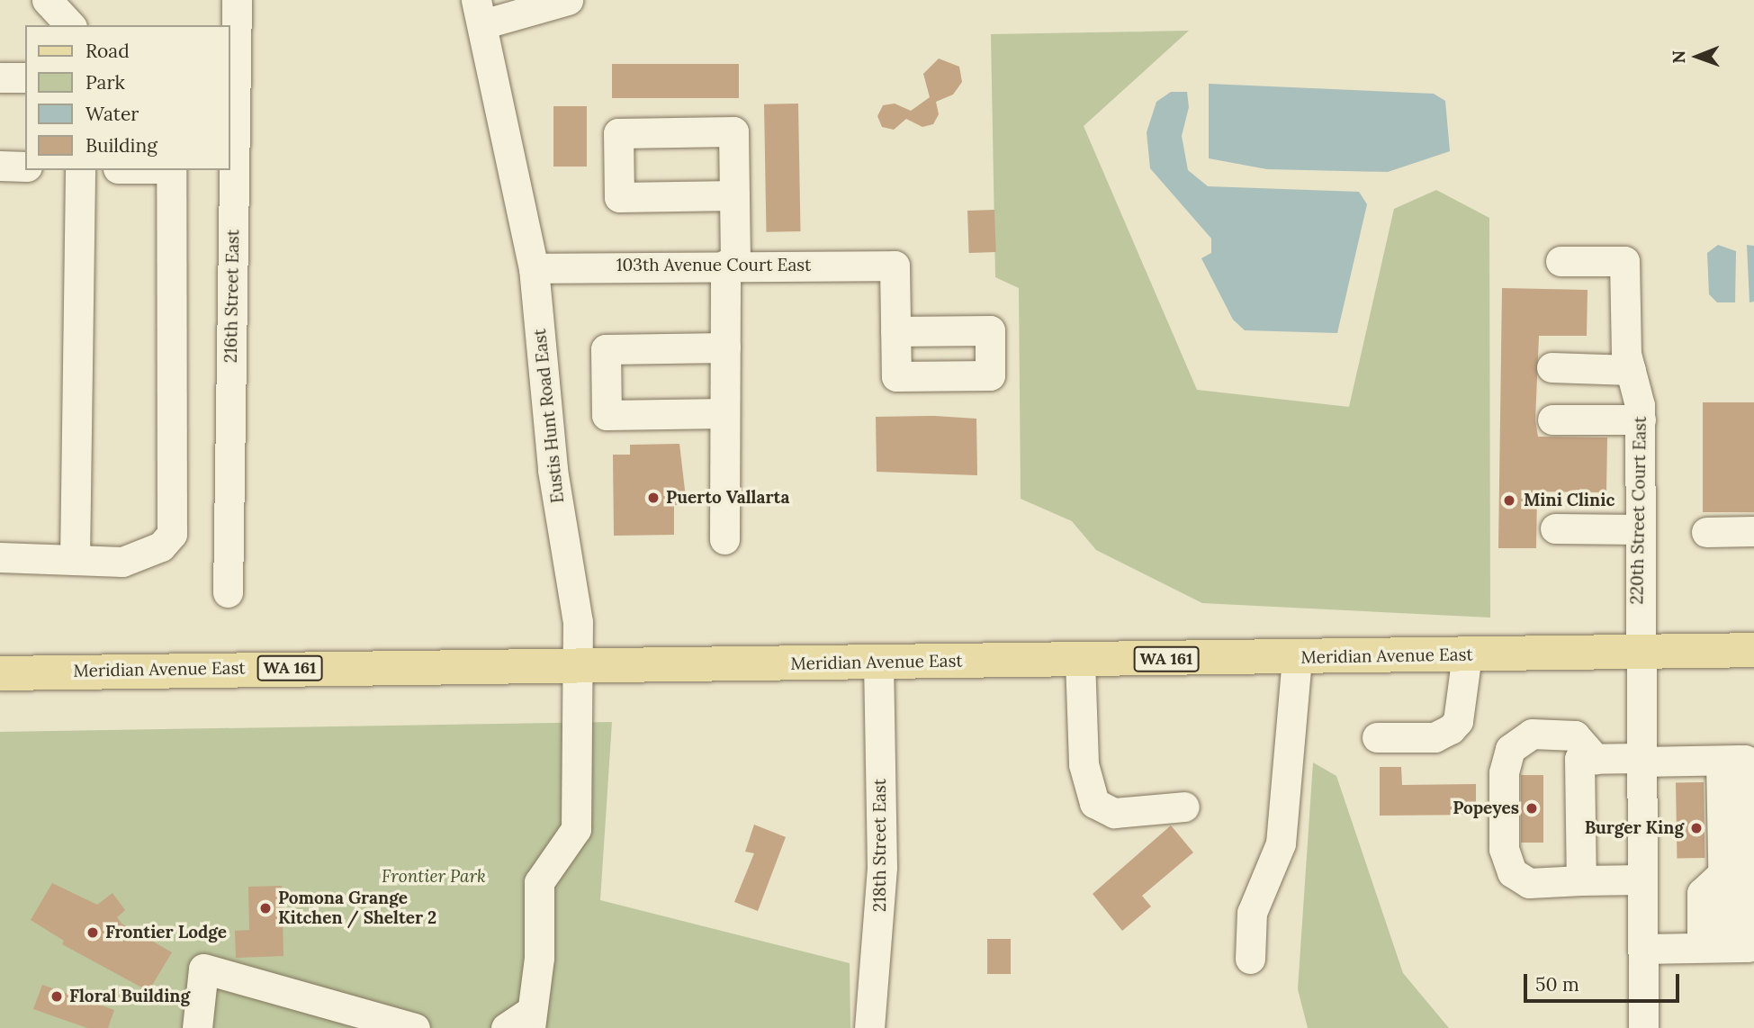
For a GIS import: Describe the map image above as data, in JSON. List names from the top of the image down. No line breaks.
{"streets":{"main road":["Meridian Avenue East","WA 161"],"street":["103th Avenue Court East","216th Street East","Eustis Hunt Road East","220th Street Court East","218th Street East"]},"crossings":[["103th Avenue Court East","Eustis Hunt Road East"],["Eustis Hunt Road East","Meridian Avenue East"],["220th Street Court East","Meridian Avenue East"],["Meridian Avenue East","218th Street East"]],"parks":["Frontier Park"],"places":["Puerto Vallarta","Mini Clinic","Popeyes","Burger King","Pomona Grange Kitchen / Shelter 2","Frontier Lodge","Floral Building"],"legend":["Road","Park","Water","Building"],"scale_bar":"50 m","north":"left"}
